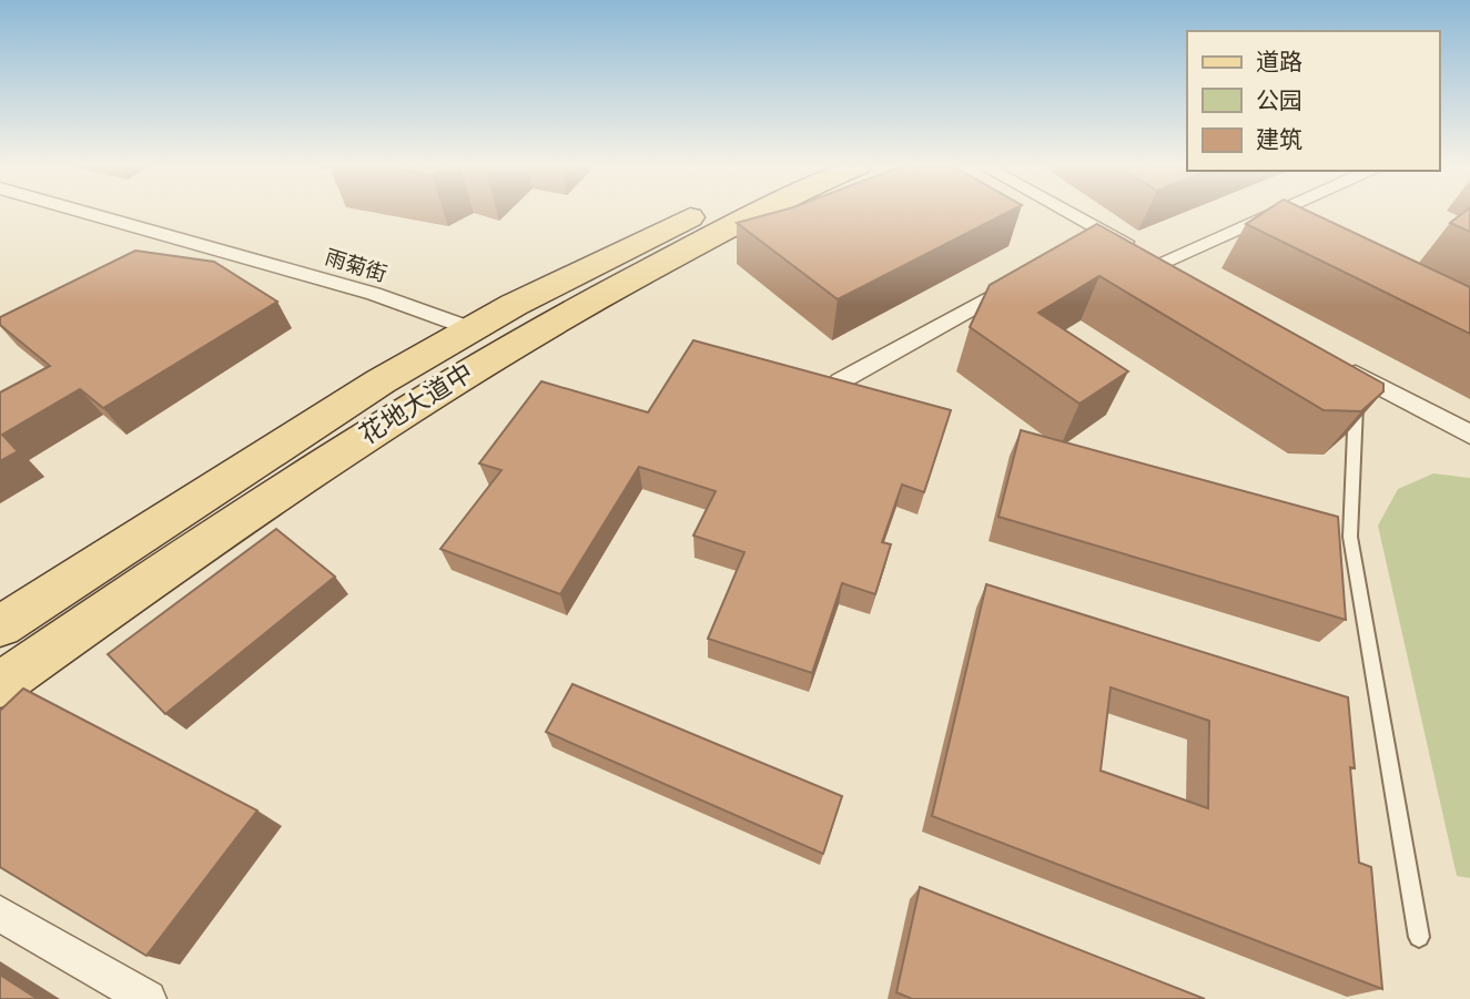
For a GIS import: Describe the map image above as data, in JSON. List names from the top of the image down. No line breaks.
{"streets":{"main road":["花地大道中"],"street":["雨菊街"]},"crossings":[["雨菊街","花地大道中"]],"legend":["道路","公园","建筑"]}
